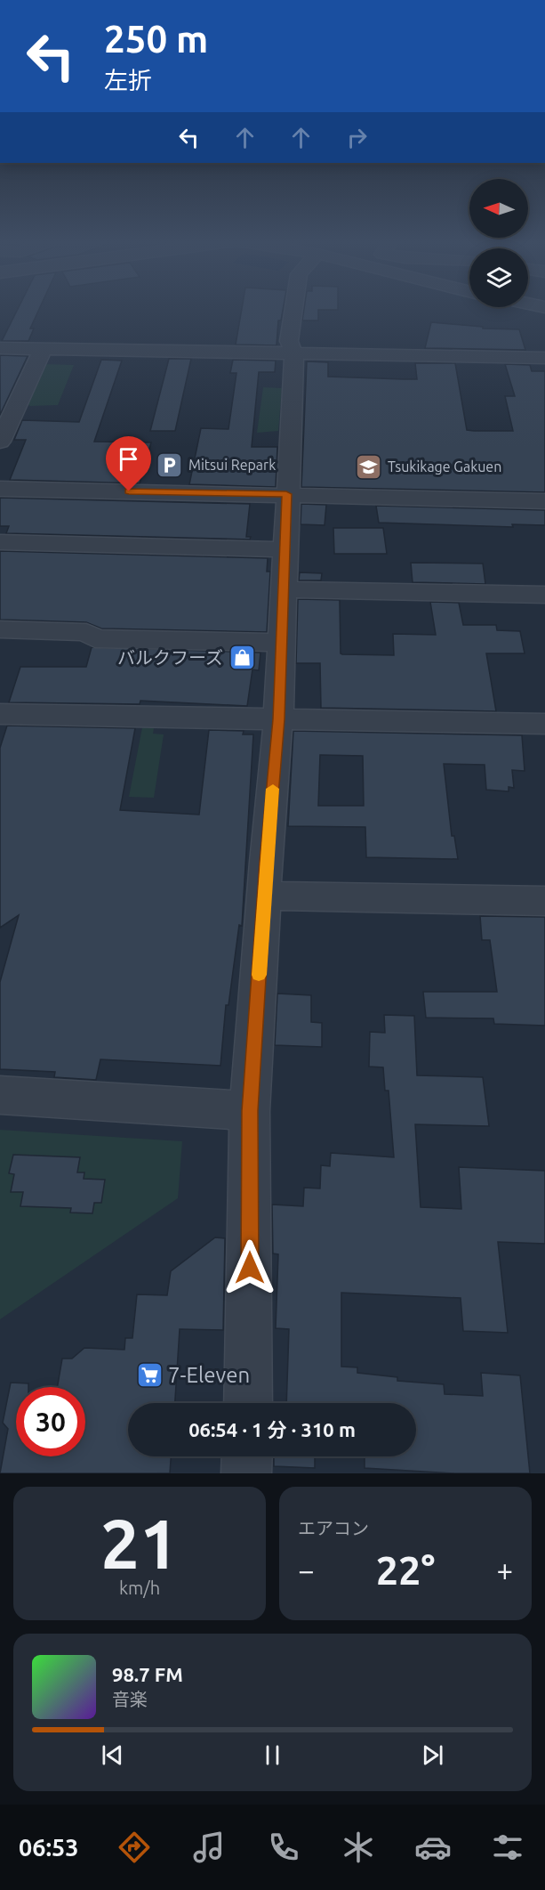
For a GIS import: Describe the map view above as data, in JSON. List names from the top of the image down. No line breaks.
{"places":{"parking":["Mitsui Repark"],"school or university":["Tsukikage Gakuen"],"shop":["バルクフーズ"],"supermarket":["7-Eleven"]},"north":"left","page":{"turn":["250 m","左折"],"limit":"30","trip":"06:54 · 1 分 · 310 m","tile":[["21","km/h"],"エアコン"],"heat":["−","22°","+"],"song":["98.7 FM","音楽"],"tabs":"06:53"}}
